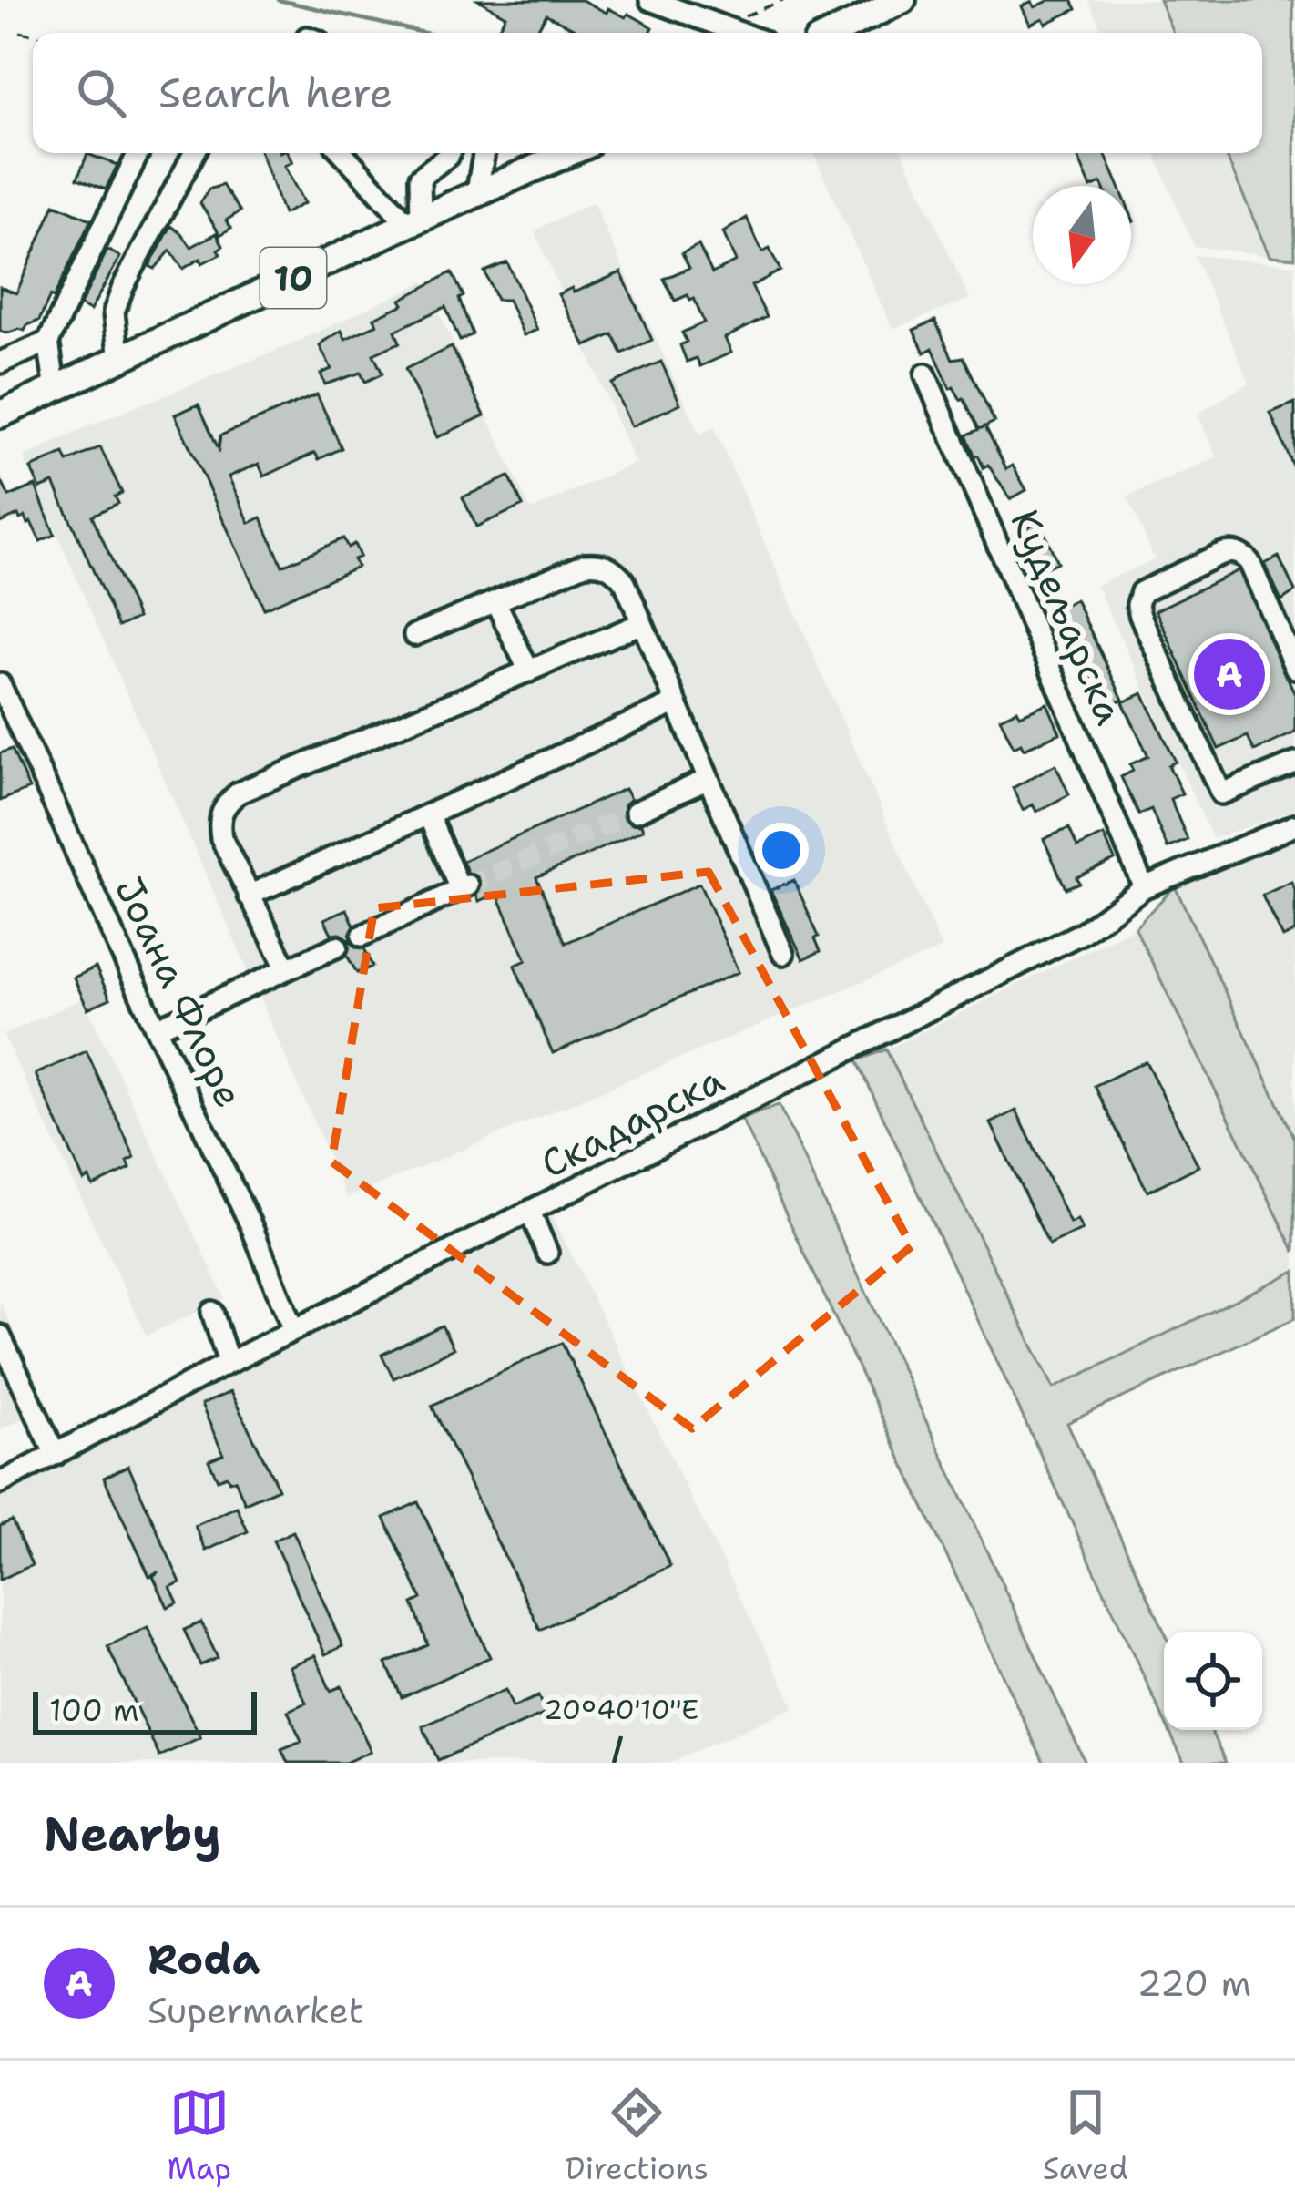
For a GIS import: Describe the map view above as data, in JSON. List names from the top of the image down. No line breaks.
{"streets":{"main road":["10"],"street":["Кудељарска","Јоана Флоре","Скадарска"]},"crossings":[["Кудељарска","Скадарска"],["Јоана Флоре","Скадарска"]],"scale_bar":"100 m","north":"bottom","page":{"search":"Search here","pins":"A","scale":"100 m","heading":"Nearby","list":[{"mark":"A","name":"Roda","note":"Supermarket","value":"220 m"}],"nav":["Map","Directions","Saved"]},"coordinates":["20°40'10\"E"]}
